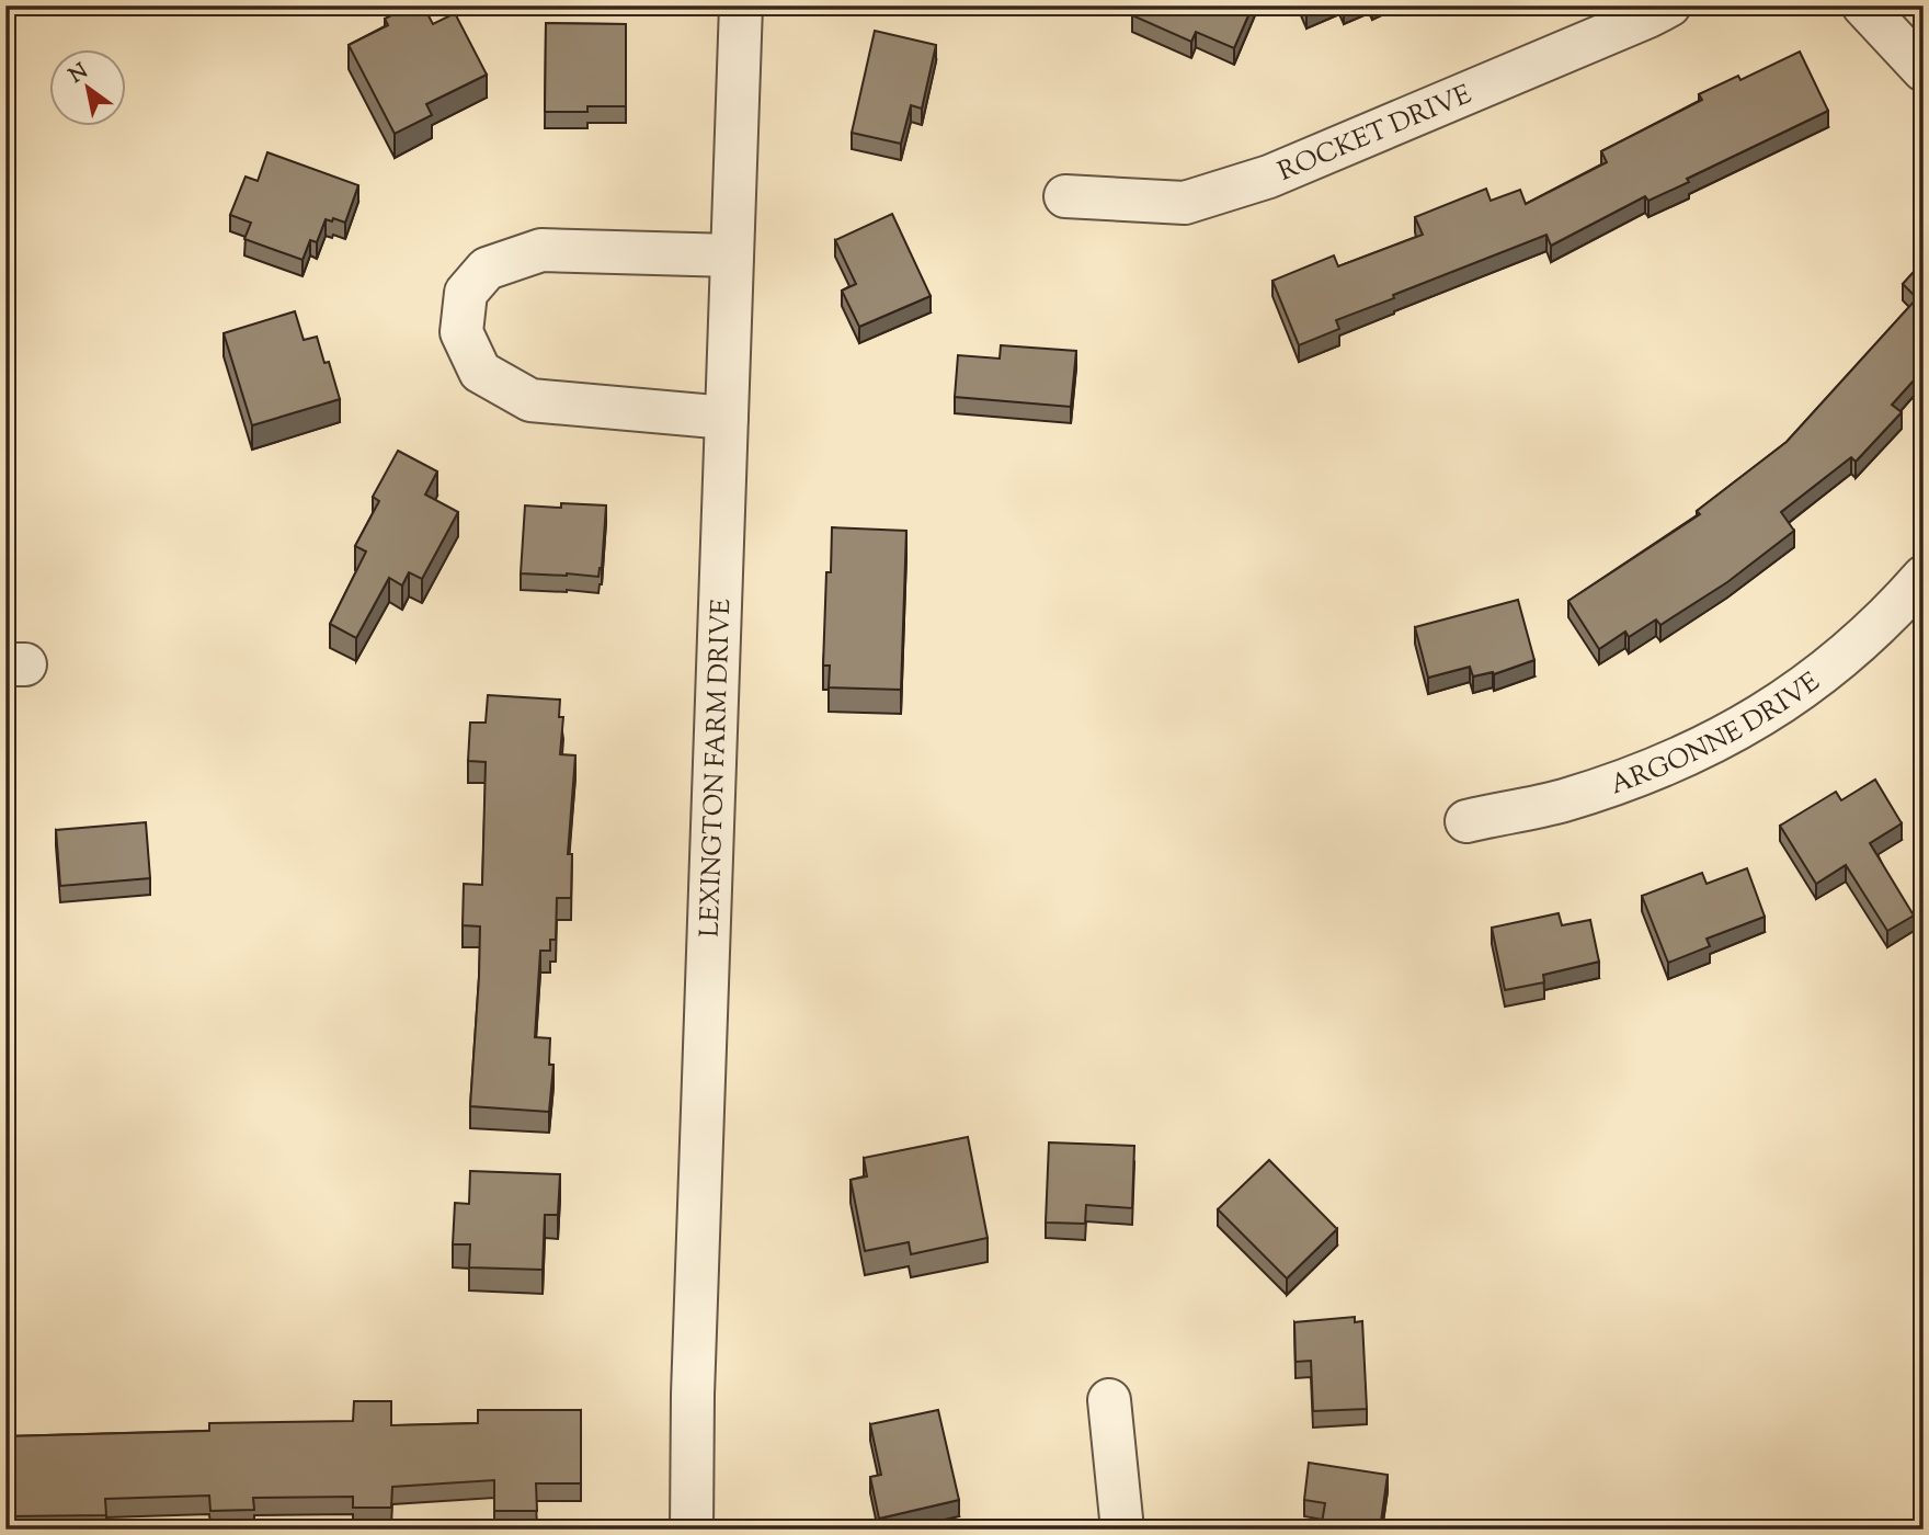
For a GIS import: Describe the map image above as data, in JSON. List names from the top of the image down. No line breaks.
{"streets":{"street":["ROCKET DRIVE","ARGONNE DRIVE","LEXINGTON FARM DRIVE"]},"north":"top left"}
